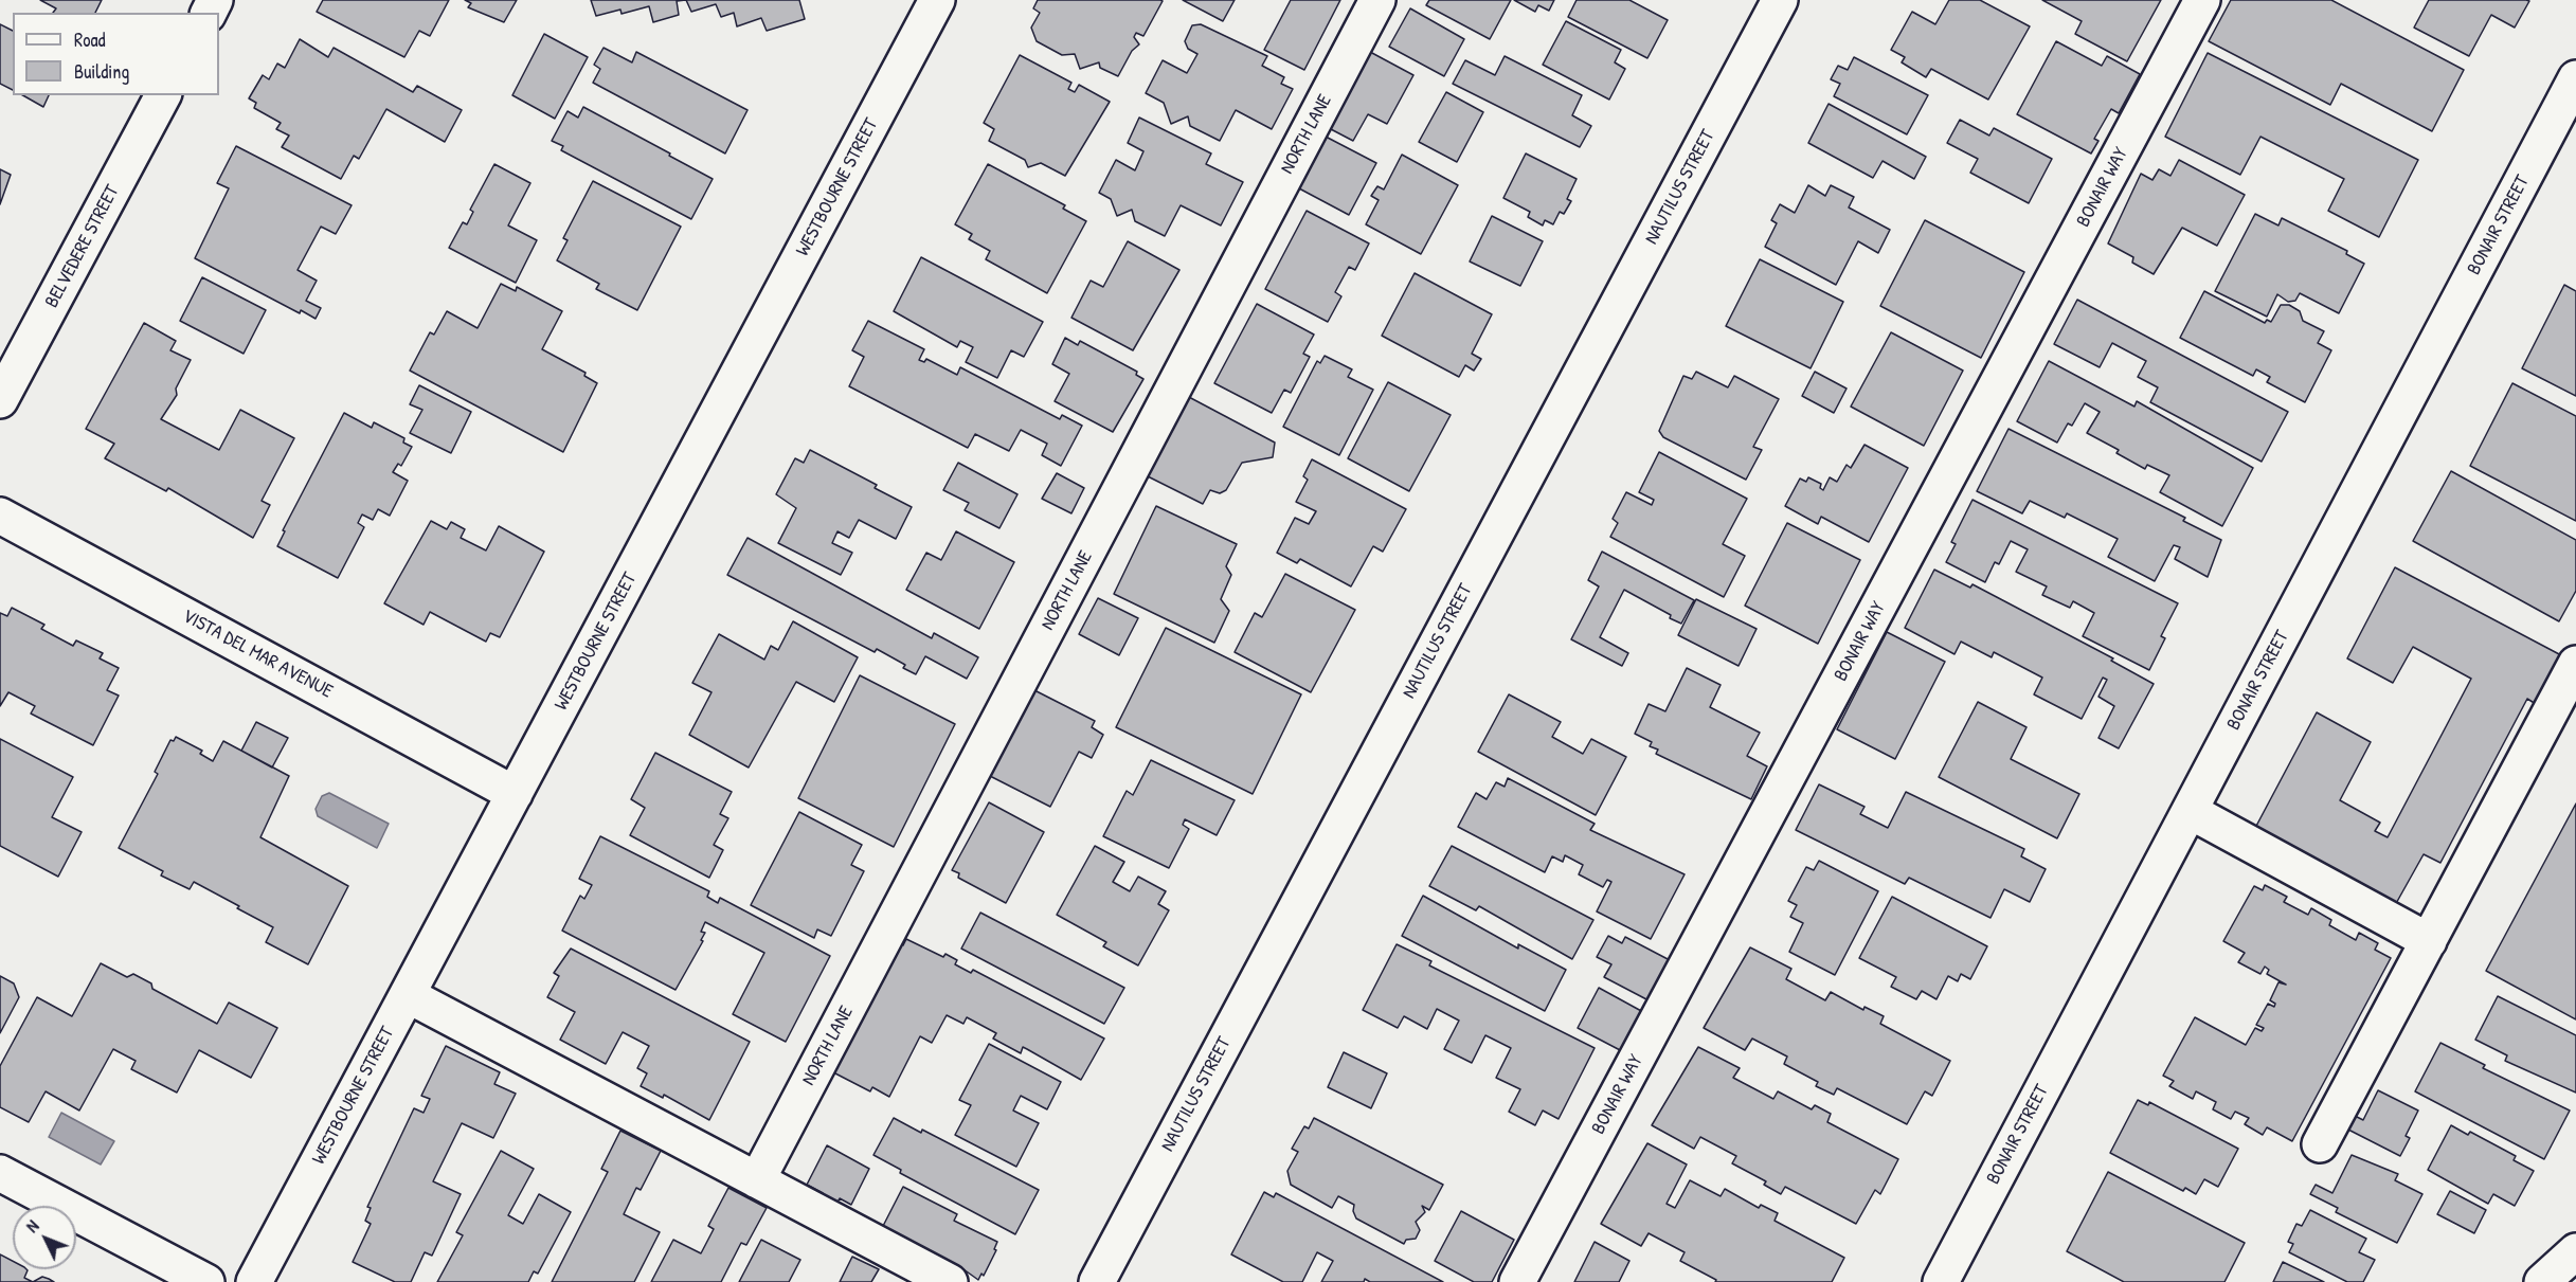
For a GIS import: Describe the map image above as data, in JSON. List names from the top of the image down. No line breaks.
{"streets":{"street":["NORTH LANE","WESTBOURNE STREET","NAUTILUS STREET","BONAIR WAY","BONAIR STREET","BELVEDERE STREET","VISTA DEL MAR AVENUE"]},"crossings":[["WESTBOURNE STREET","VISTA DEL MAR AVENUE"]],"legend":["Road","Building"],"north":"top left"}
